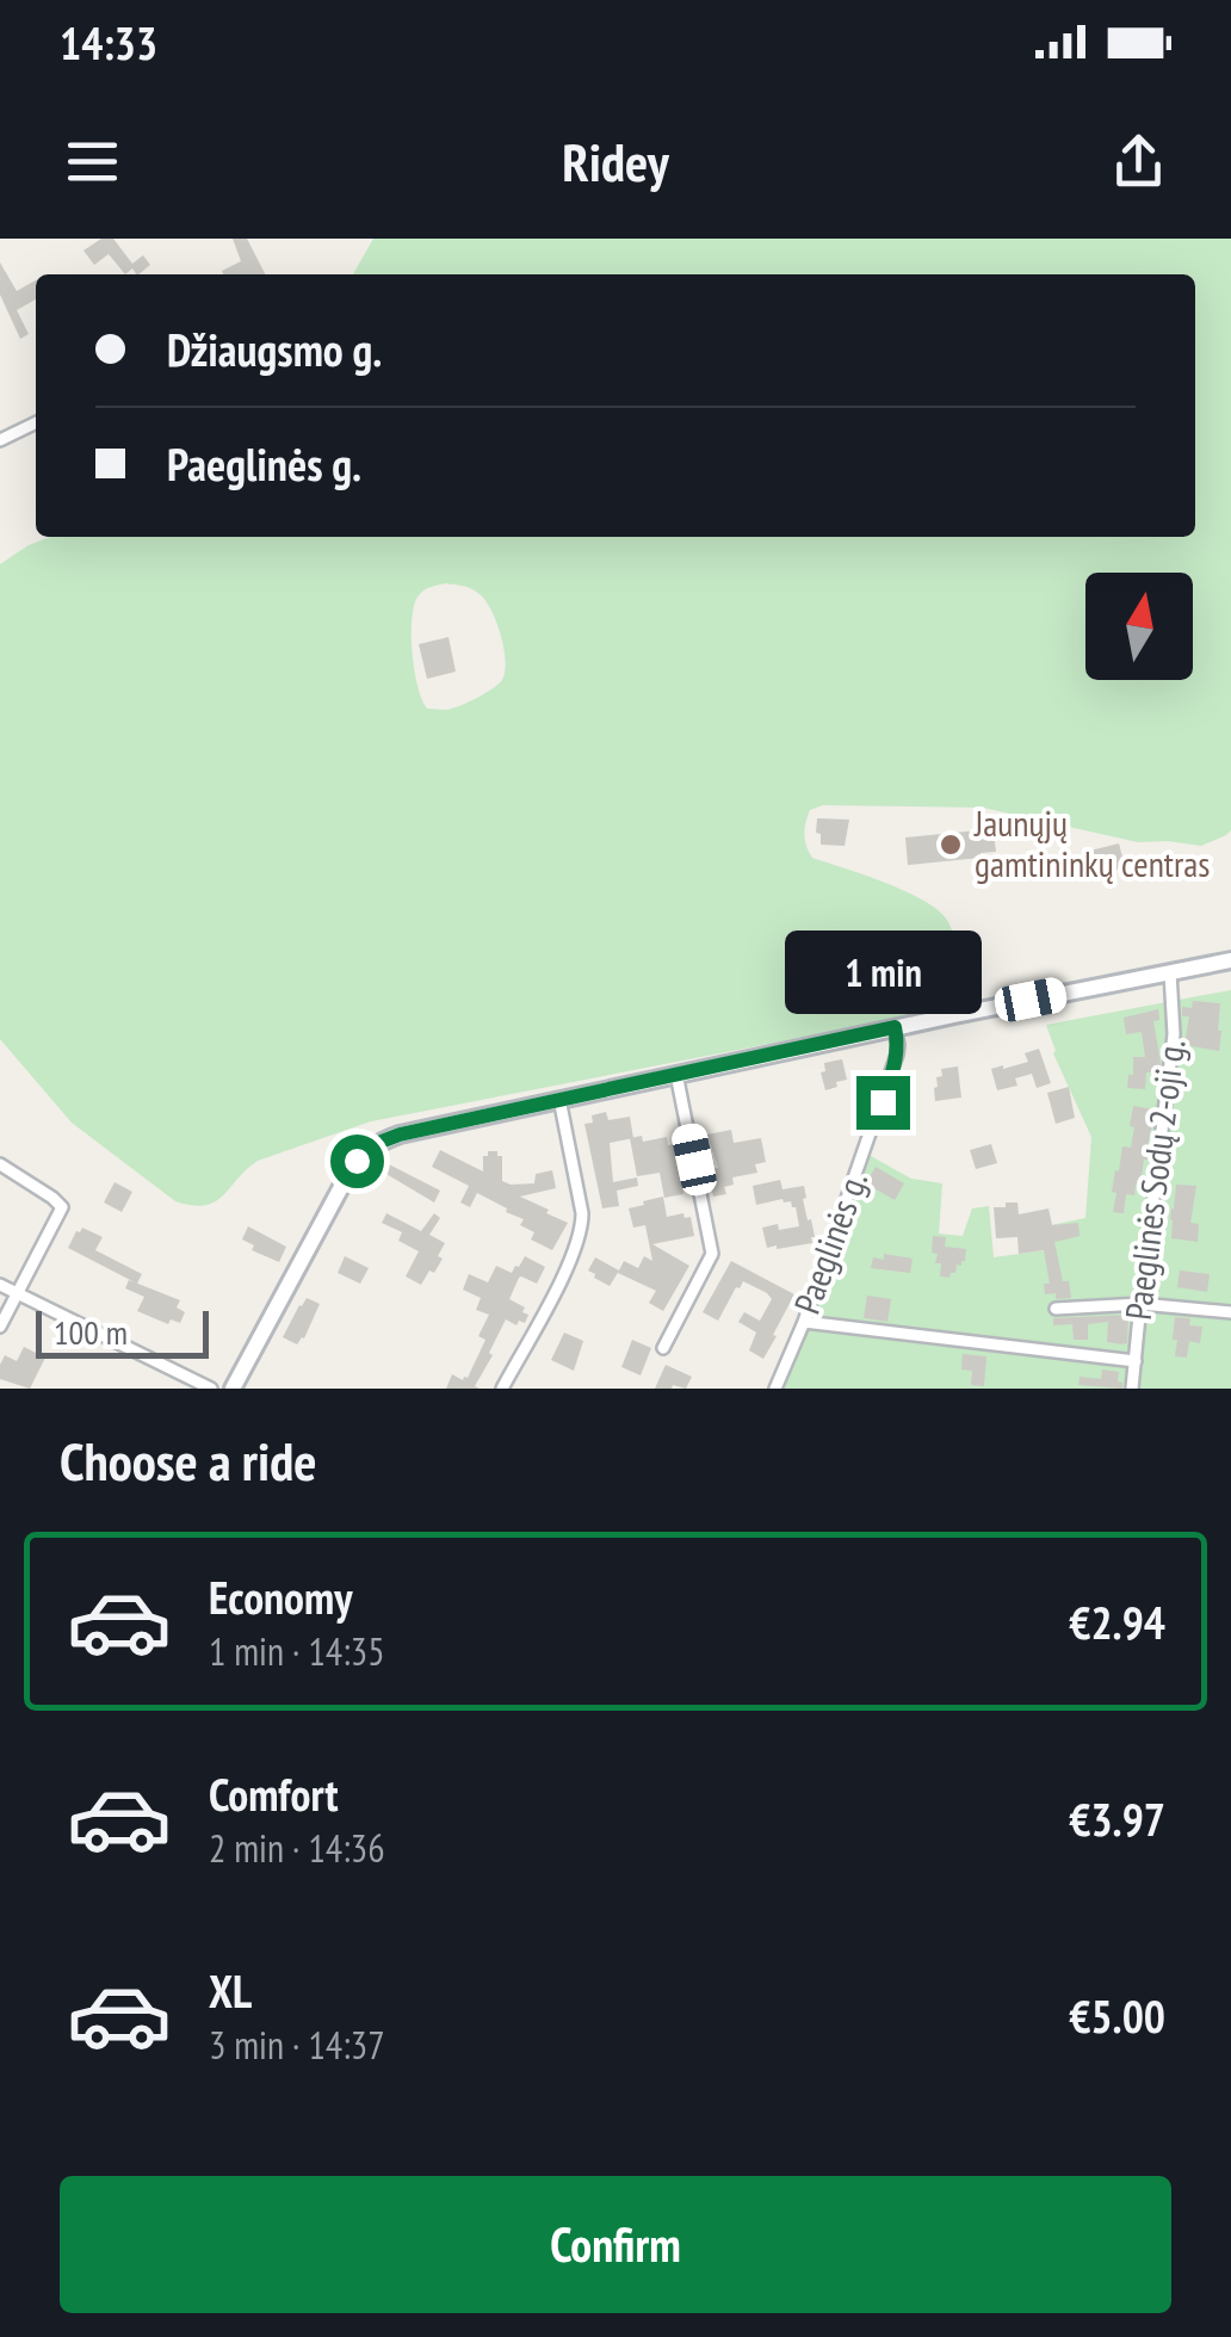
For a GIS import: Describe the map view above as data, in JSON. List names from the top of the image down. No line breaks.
{"streets":{"street":["Paeglinės Sodų 2-oji g.","Paeglinės g."]},"places":["Jaunųjų gamtininkų centras"],"scale_bar":"100 m","north":"top","page":{"status":"14:33","header":"Ridey","banner":["Džiaugsmo g.","Paeglinės g."],"bubble":"1 min","scale":"100 m","heading":"Choose a ride","list":[{"name":"Economy","note":"1 min · 14:35","value":"€2.94"},{"name":"Comfort","note":"2 min · 14:36","value":"€3.97"},{"name":"XL","note":"3 min · 14:37","value":"€5.00"}],"buttons":"Confirm"}}
